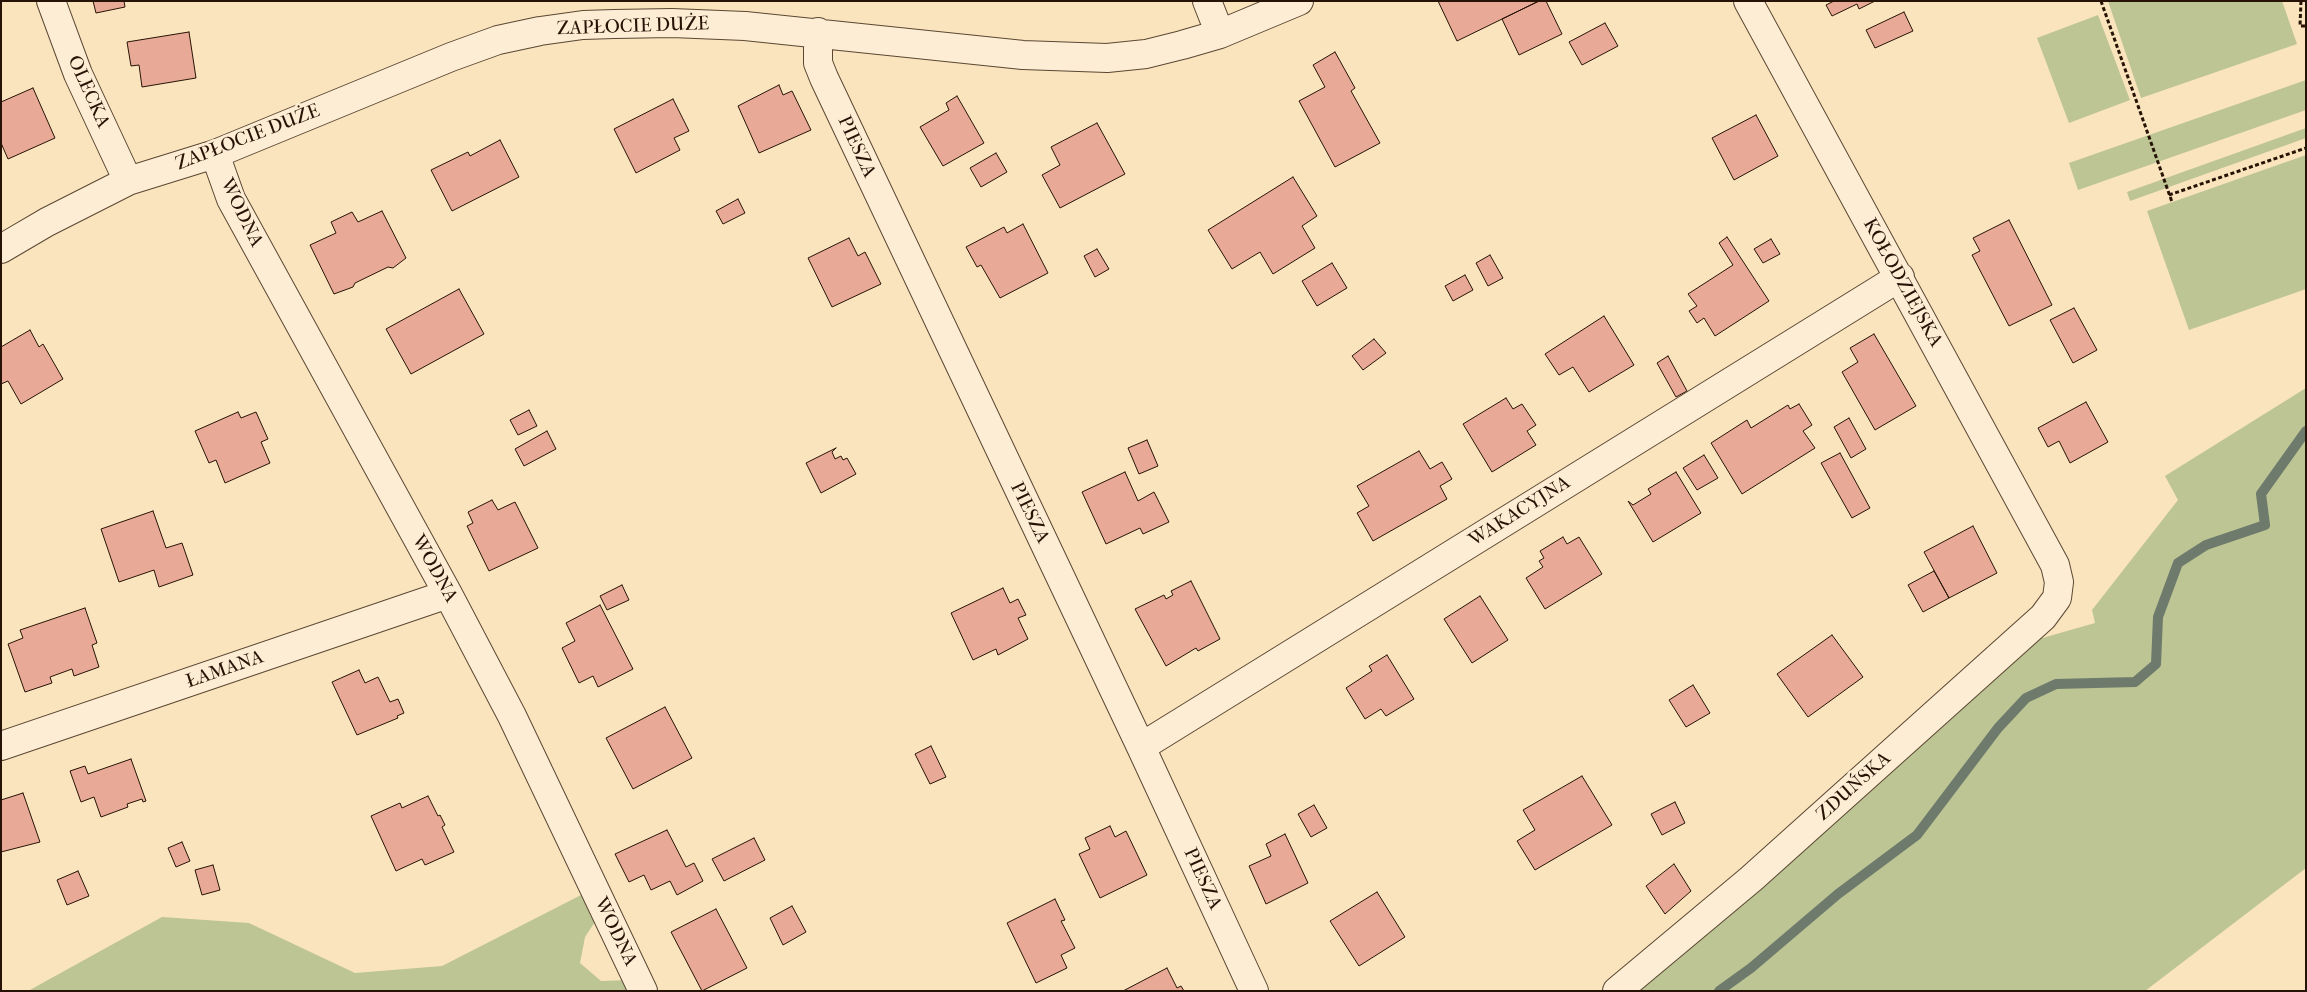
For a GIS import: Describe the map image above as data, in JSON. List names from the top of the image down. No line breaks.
{"streets":{"street":["ZAPŁOCIE DUŻE","OLECKA","PIESZA","WODNA","KOŁODZIEJSKA","WAKACYJNA","ŁAMANA","ZDUŃSKA"]},"crossings":[["ZAPŁOCIE DUŻE","OLECKA"],["ZAPŁOCIE DUŻE","PIESZA"],["ZAPŁOCIE DUŻE","WODNA"],["PIESZA","WAKACYJNA"],["WODNA","ŁAMANA"],["KOŁODZIEJSKA","WAKACYJNA"],["KOŁODZIEJSKA","ZDUŃSKA"]]}
